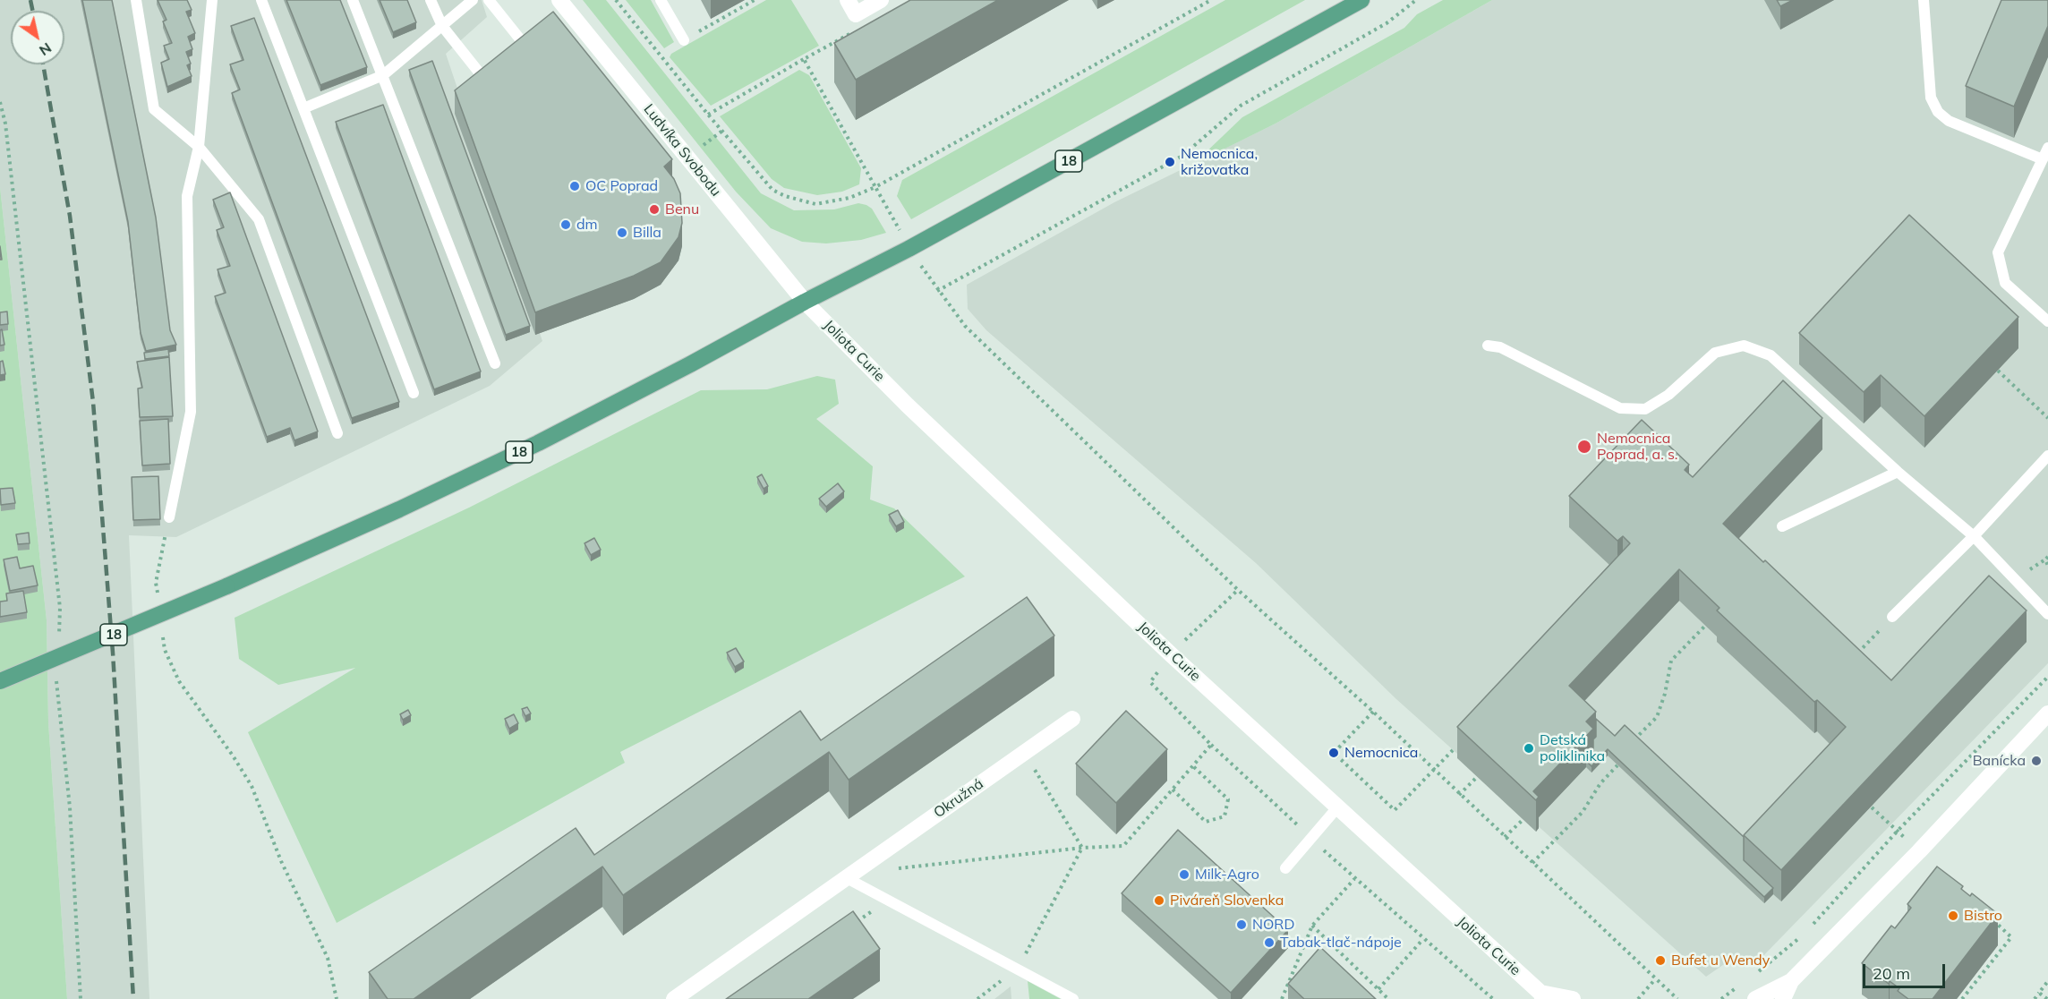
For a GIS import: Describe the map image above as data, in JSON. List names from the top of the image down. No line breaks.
{"streets":{"main road":["18"],"street":["Ludvíka Svobodu","Joliota Curie","Okružná"]},"crossings":[["Ludvíka Svobodu","18"],["Ludvíka Svobodu","Joliota Curie"],["18","Joliota Curie"]],"places":["Nemocnica, križovatka","OC Poprad","Benu","dm","Billa","Nemocnica Poprad, a. s.","Detská poliklinika","Nemocnica","Banícka","Milk-Agro","Piváreň Slovenka","Bistro","NORD","Tabak-tlač-nápoje","Bufet u Wendy"],"scale_bar":"20 m","north":"bottom right"}
